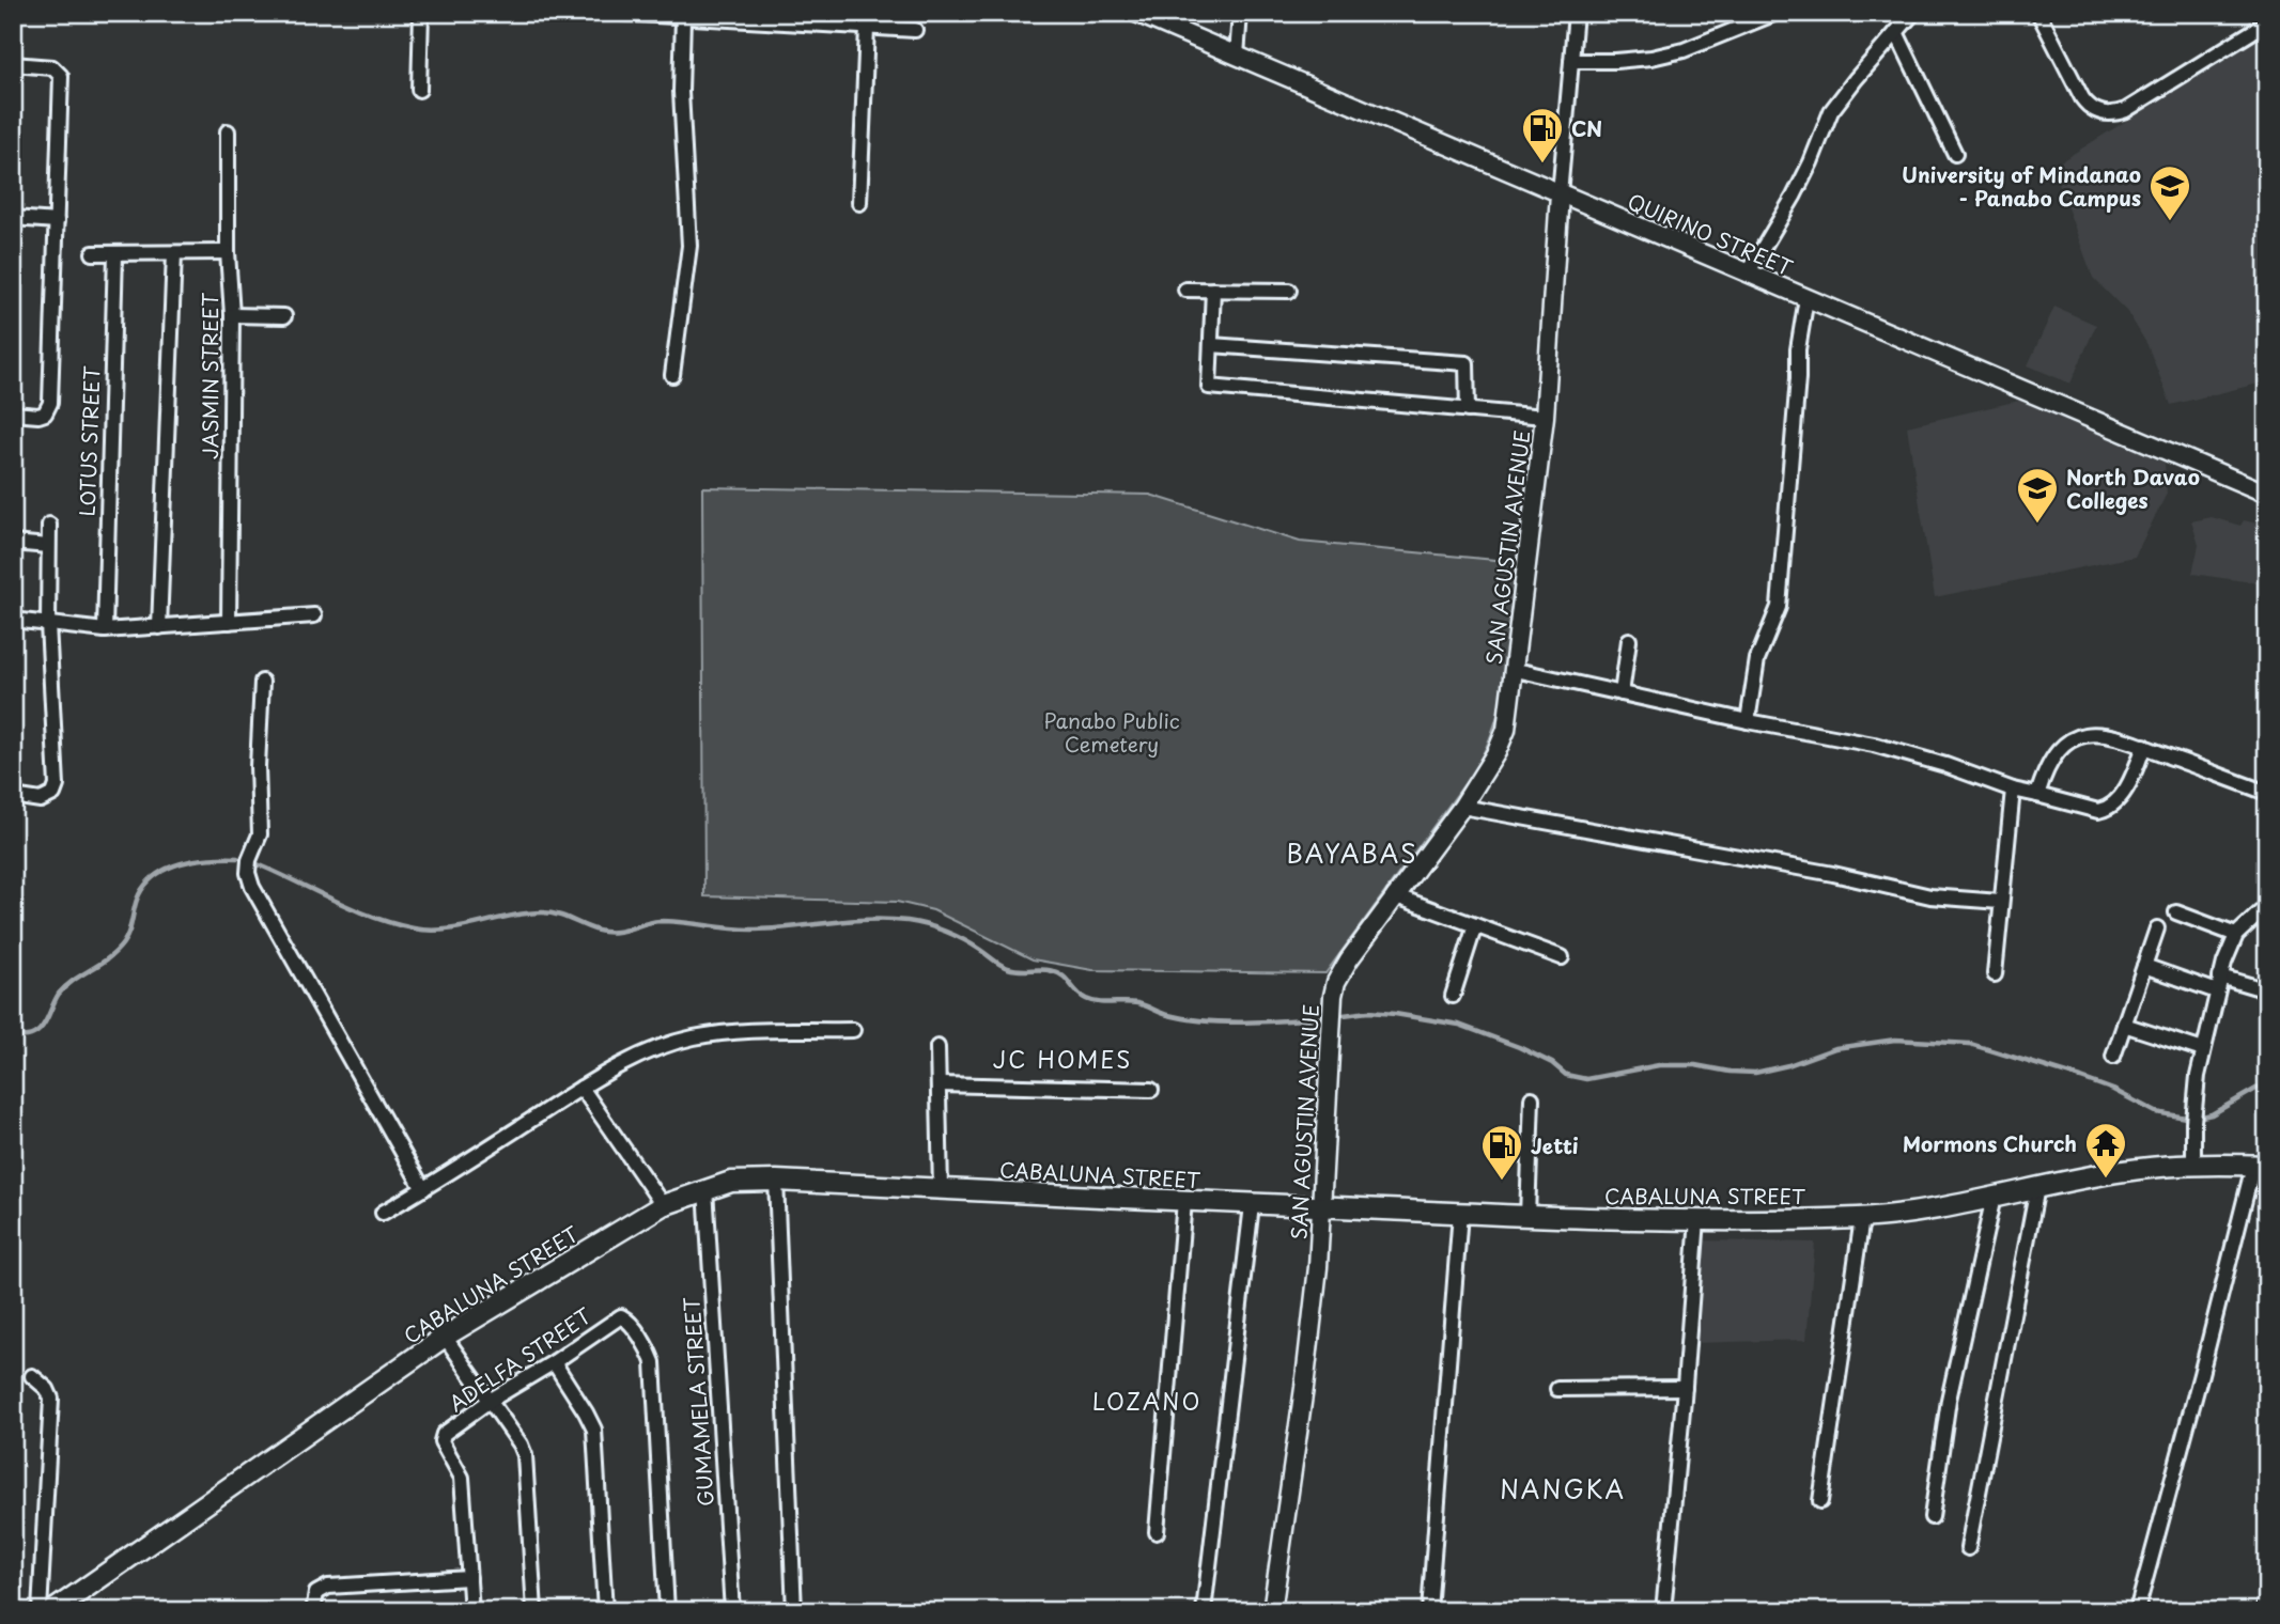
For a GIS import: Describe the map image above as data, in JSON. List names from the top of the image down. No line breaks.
{"streets":{"main road":["CABALUNA STREET"],"street":["QUIRINO STREET","JASMIN STREET","LOTUS STREET","SAN AGUSTIN AVENUE","ADELFA STREET","GUMAMELA STREET"]},"crossings":[["QUIRINO STREET","SAN AGUSTIN AVENUE"],["SAN AGUSTIN AVENUE","CABALUNA STREET"],["CABALUNA STREET","GUMAMELA STREET"]],"districts":["BAYABAS","JC HOMES","LOZANO","NANGKA"],"parks":["Panabo Public Cemetery"],"places":{"fuel station":["CN","Jetti"],"school or university":["University of Mindanao - Panabo Campus","North Davao Colleges"],"temple":["Mormons Church"]}}
